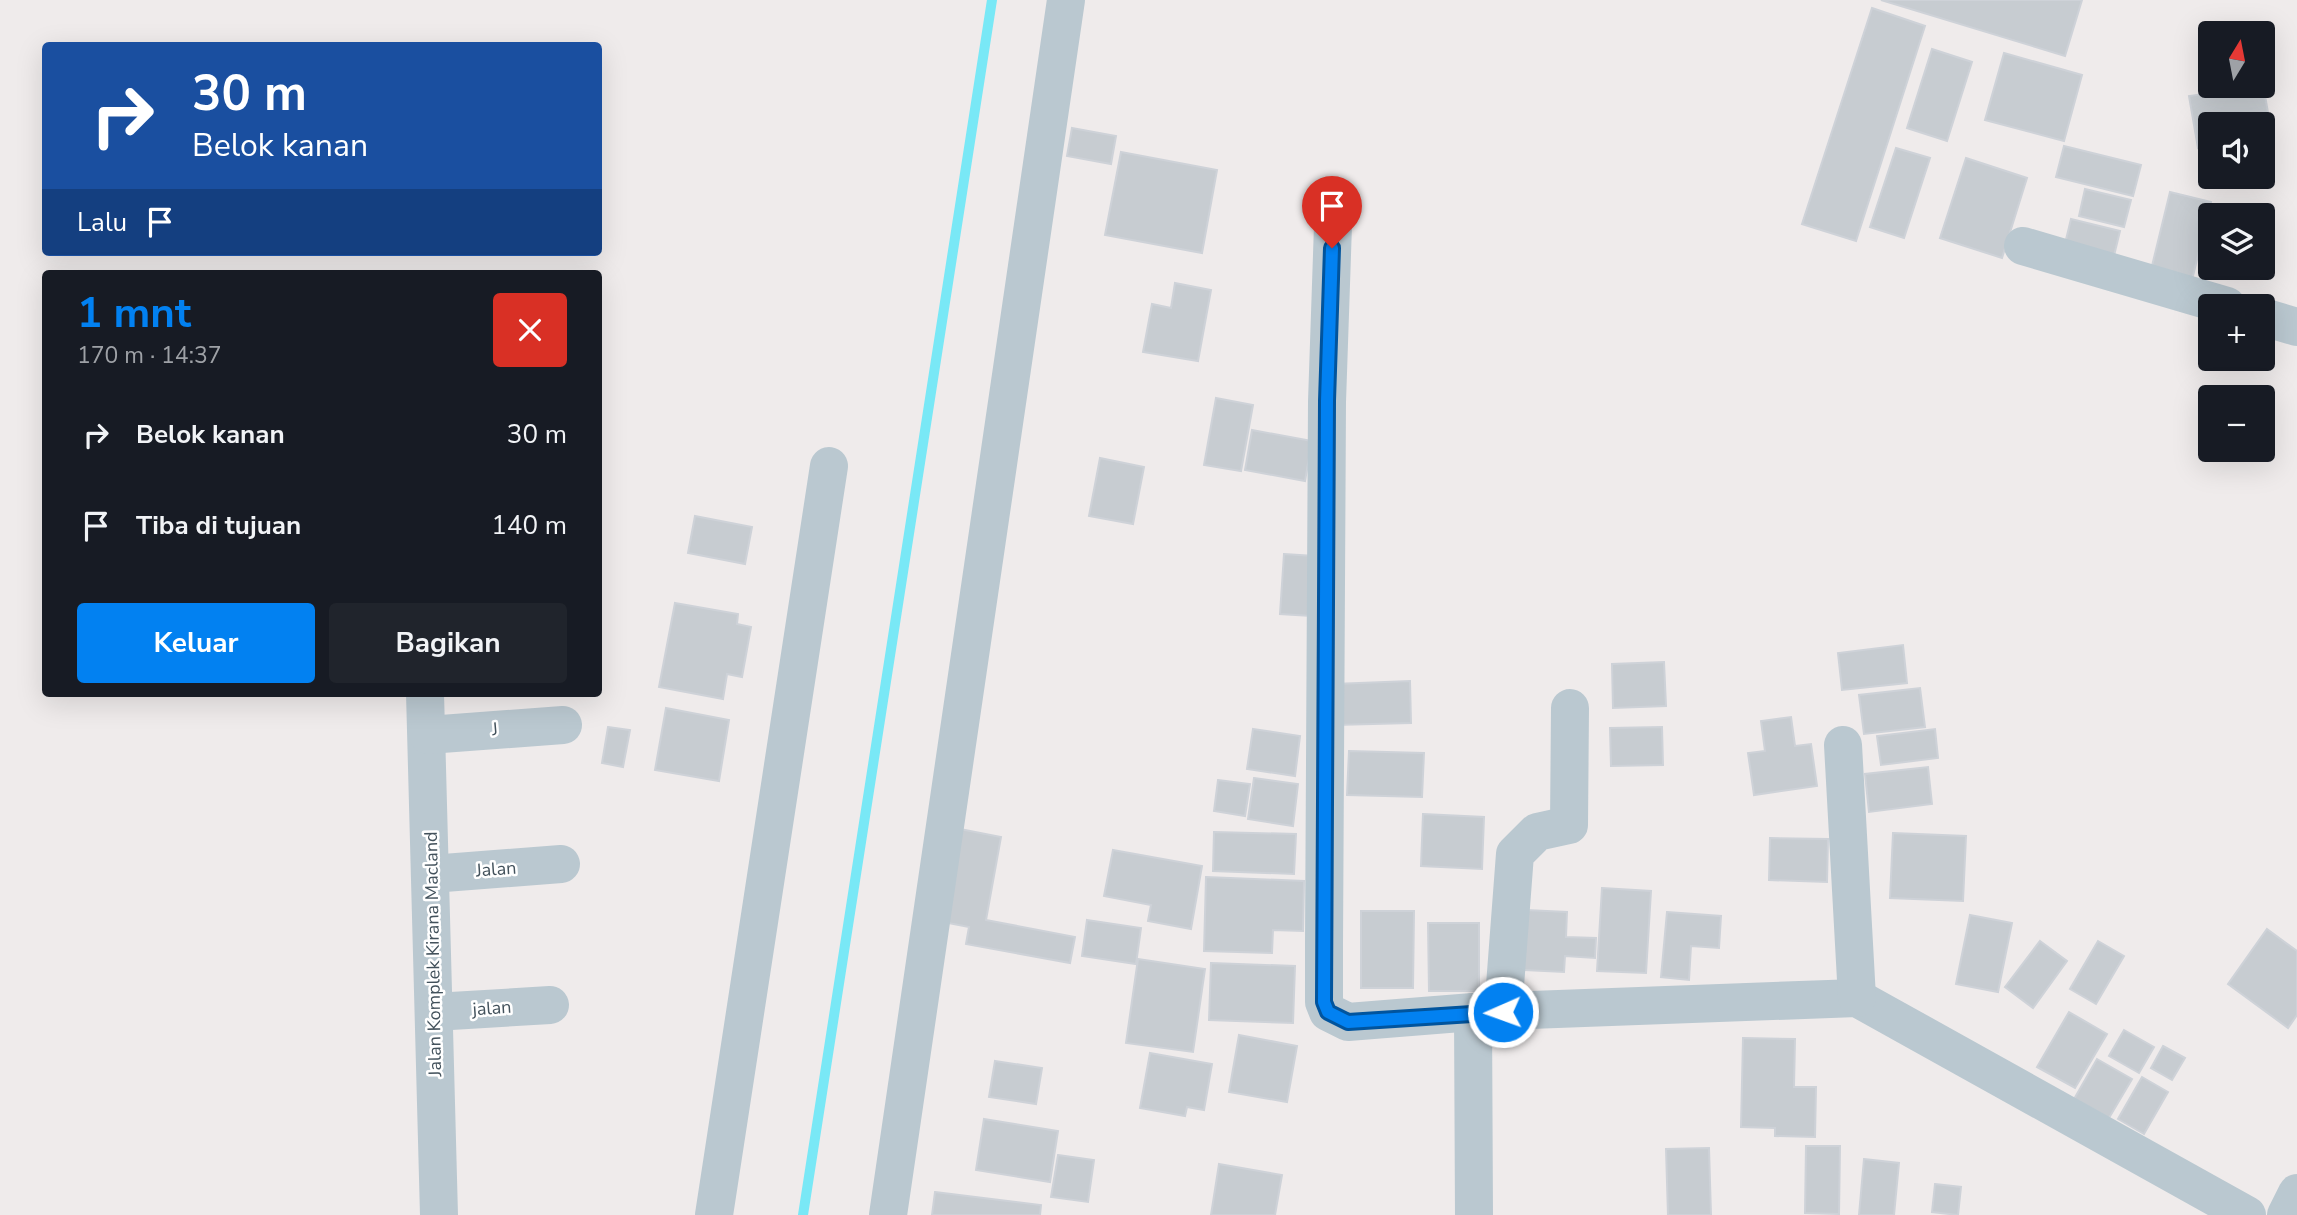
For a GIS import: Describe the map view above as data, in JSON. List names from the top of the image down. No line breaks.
{"streets":{"street":["J","Jalan","Jalan Komplek Kirana Macland","jalan"]},"crossings":[["J","Jalan Komplek Kirana Macland"],["Jalan","Jalan Komplek Kirana Macland"],["Jalan Komplek Kirana Macland","jalan"]],"north":"top","page":{"map_buttons":["+","−"],"turn":["30 m","Belok kanan"],"then":"Lalu","heading":["1 mnt","170 m · 14:37"],"list":[{"name":"Belok kanan","value":"30 m"},{"name":"Tiba di tujuan","value":"140 m"}],"buttons":["Keluar","Bagikan"]}}
